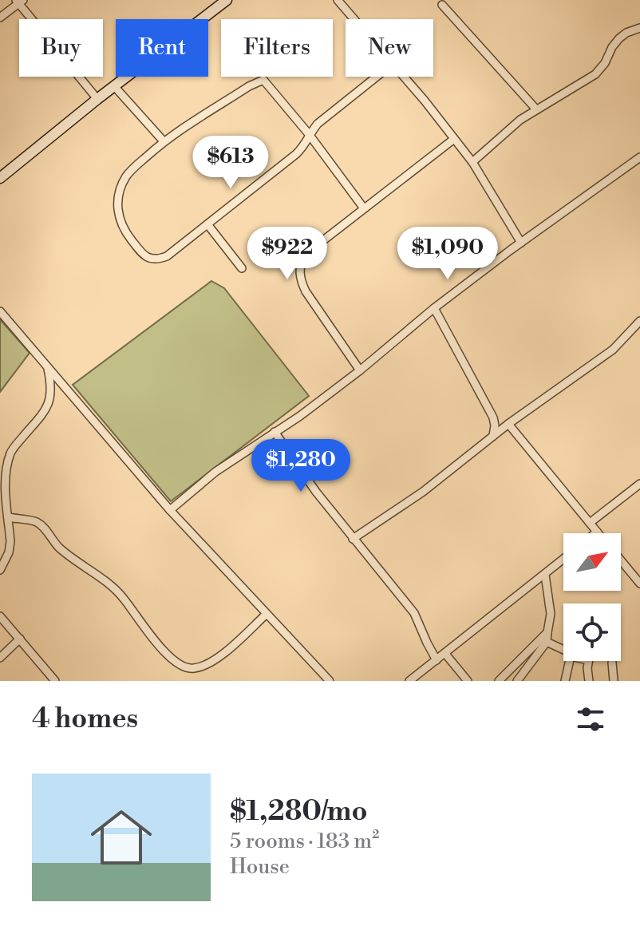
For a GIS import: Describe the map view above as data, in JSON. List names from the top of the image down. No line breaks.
{"north":"top right","page":{"chip":["Buy","Rent","Filters","New"],"price":["$613","$922","$1,090","$1,280"],"heading":"4 homes","list":[{"name":"$1,280/mo","note":"5 rooms · 183 m² · House"}]}}
